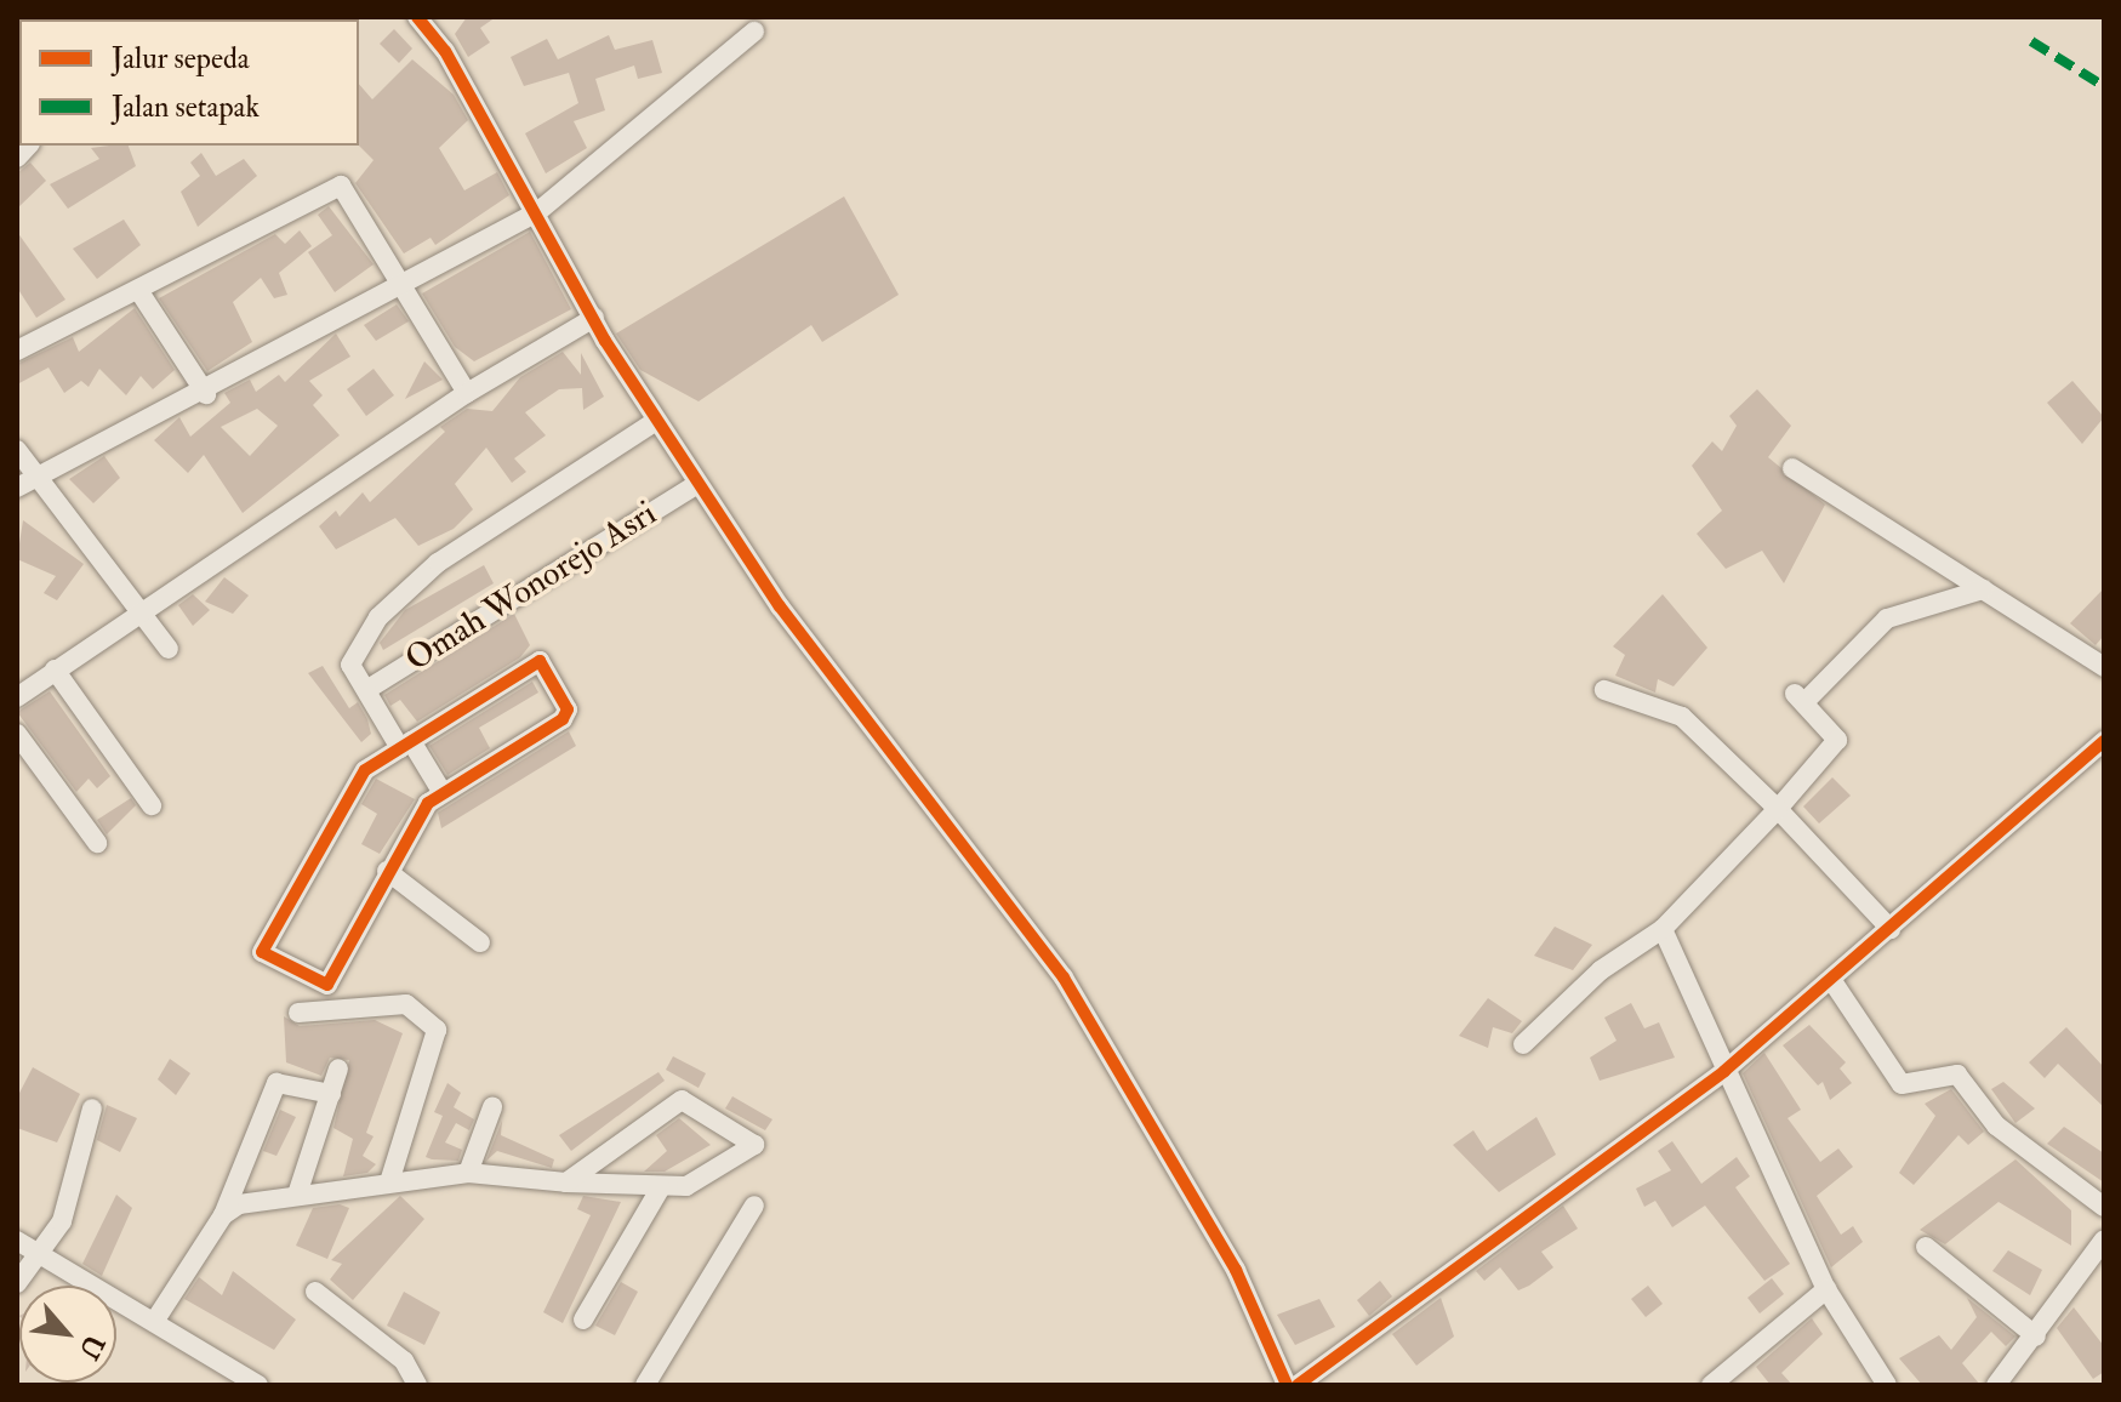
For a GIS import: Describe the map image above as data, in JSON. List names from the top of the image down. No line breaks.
{"streets":{"street":["Omah Wonorejo Asri"]},"legend":["Jalur sepeda","Jalan setapak"],"north":"bottom right"}
